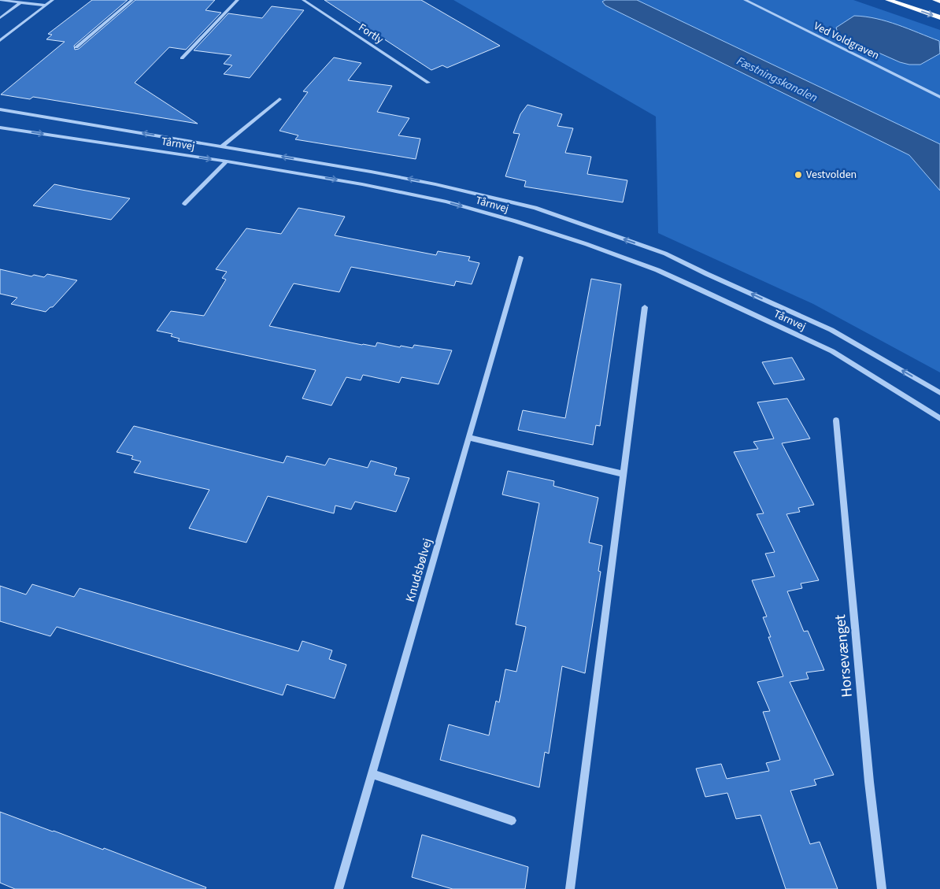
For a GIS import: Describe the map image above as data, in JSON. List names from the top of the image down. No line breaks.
{"streets":{"street":["Fortly","Ved Voldgraven","Tårnvej","Knudsbølvej","Horsevænget"]},"water":["Fæstningskanalen"],"places":["Vestvolden"]}
